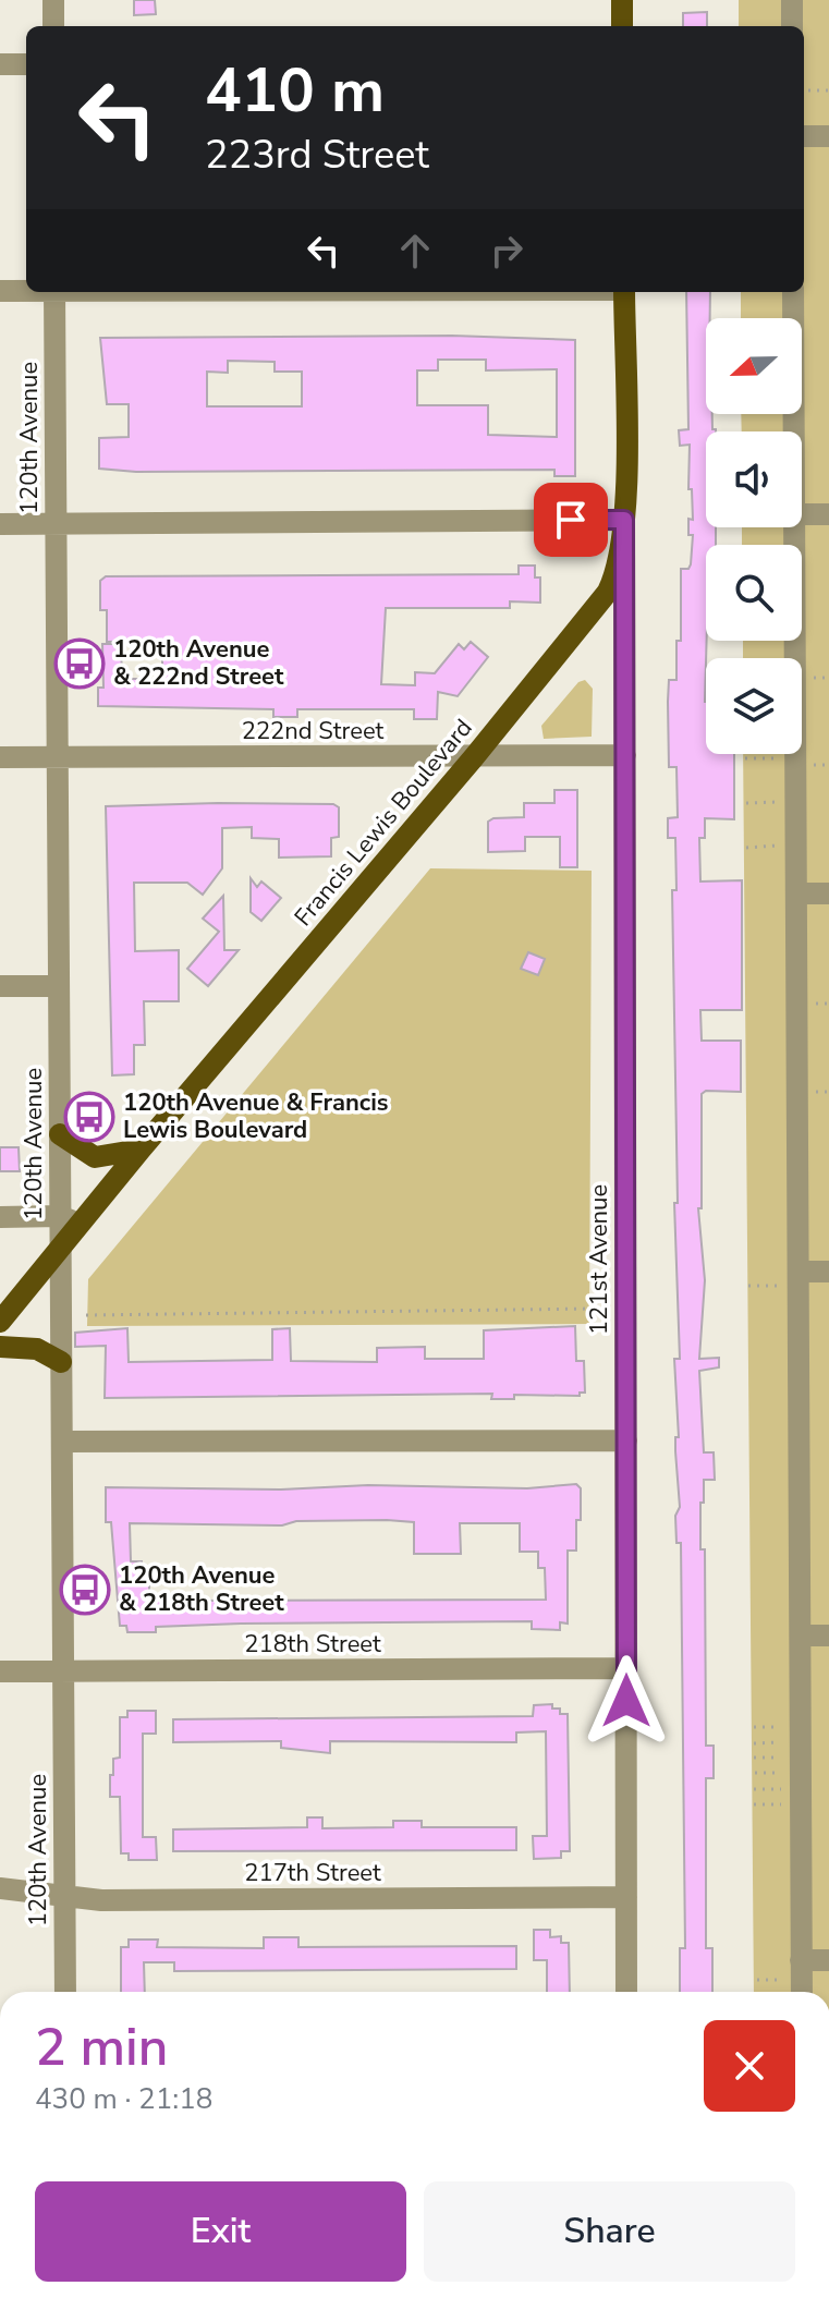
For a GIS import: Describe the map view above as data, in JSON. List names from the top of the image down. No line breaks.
{"streets":{"main road":["Francis Lewis Boulevard"],"street":["120th Avenue","222nd Street","121st Avenue","218th Street","217th Street"]},"crossings":[["120th Avenue","222nd Street"],["120th Avenue","Francis Lewis Boulevard"],["120th Avenue","218th Street"],["120th Avenue","217th Street"],["222nd Street","Francis Lewis Boulevard"],["222nd Street","121st Avenue"],["Francis Lewis Boulevard","121st Avenue"],["121st Avenue","218th Street"],["121st Avenue","217th Street"]],"places":{"bus stop":["120th Avenue & 222nd Street","120th Avenue & Francis Lewis Boulevard","120th Avenue & 218th Street"]},"north":"left","page":{"turn":["410 m","223rd Street"],"heading":["2 min","430 m · 21:18"],"buttons":["Exit","Share"]}}
